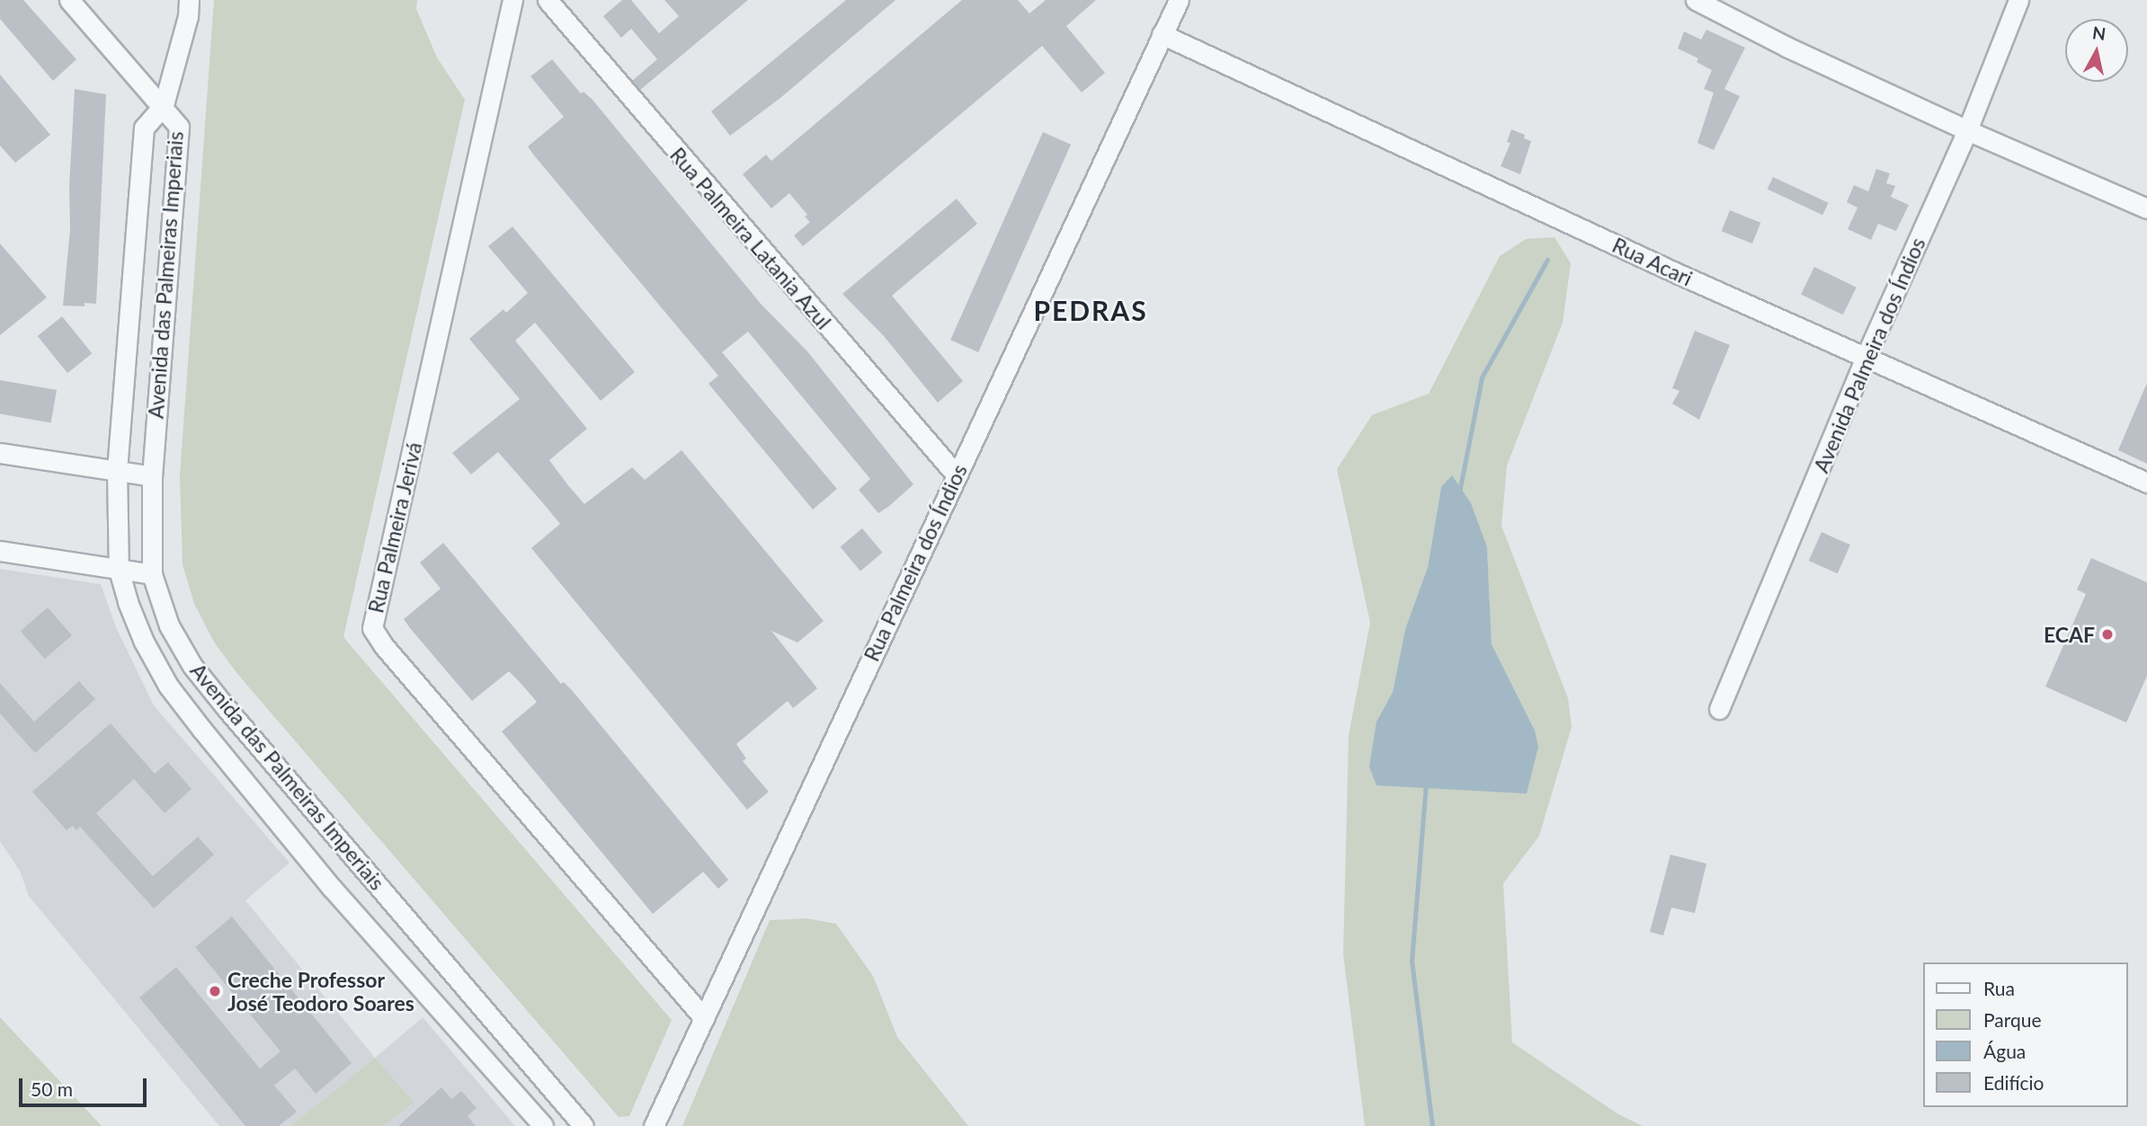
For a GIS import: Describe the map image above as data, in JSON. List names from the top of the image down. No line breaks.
{"streets":{"street":["Rua Palmeira Latania Azul","Rua Acari","Avenida das Palmeiras Imperiais","Avenida Palmeira dos Índios","Rua Palmeira Jerivá","Rua Palmeira dos Índios"]},"crossings":[["Rua Palmeira Latania Azul","Rua Palmeira dos Índios"],["Rua Acari","Avenida Palmeira dos Índios"],["Rua Acari","Rua Palmeira dos Índios"],["Rua Palmeira Jerivá","Rua Palmeira dos Índios"]],"districts":["PEDRAS"],"places":["ECAF","Creche Professor José Teodoro Soares"],"legend":["Rua","Parque","Água","Edifício"],"scale_bar":"50 m","north":"top"}
